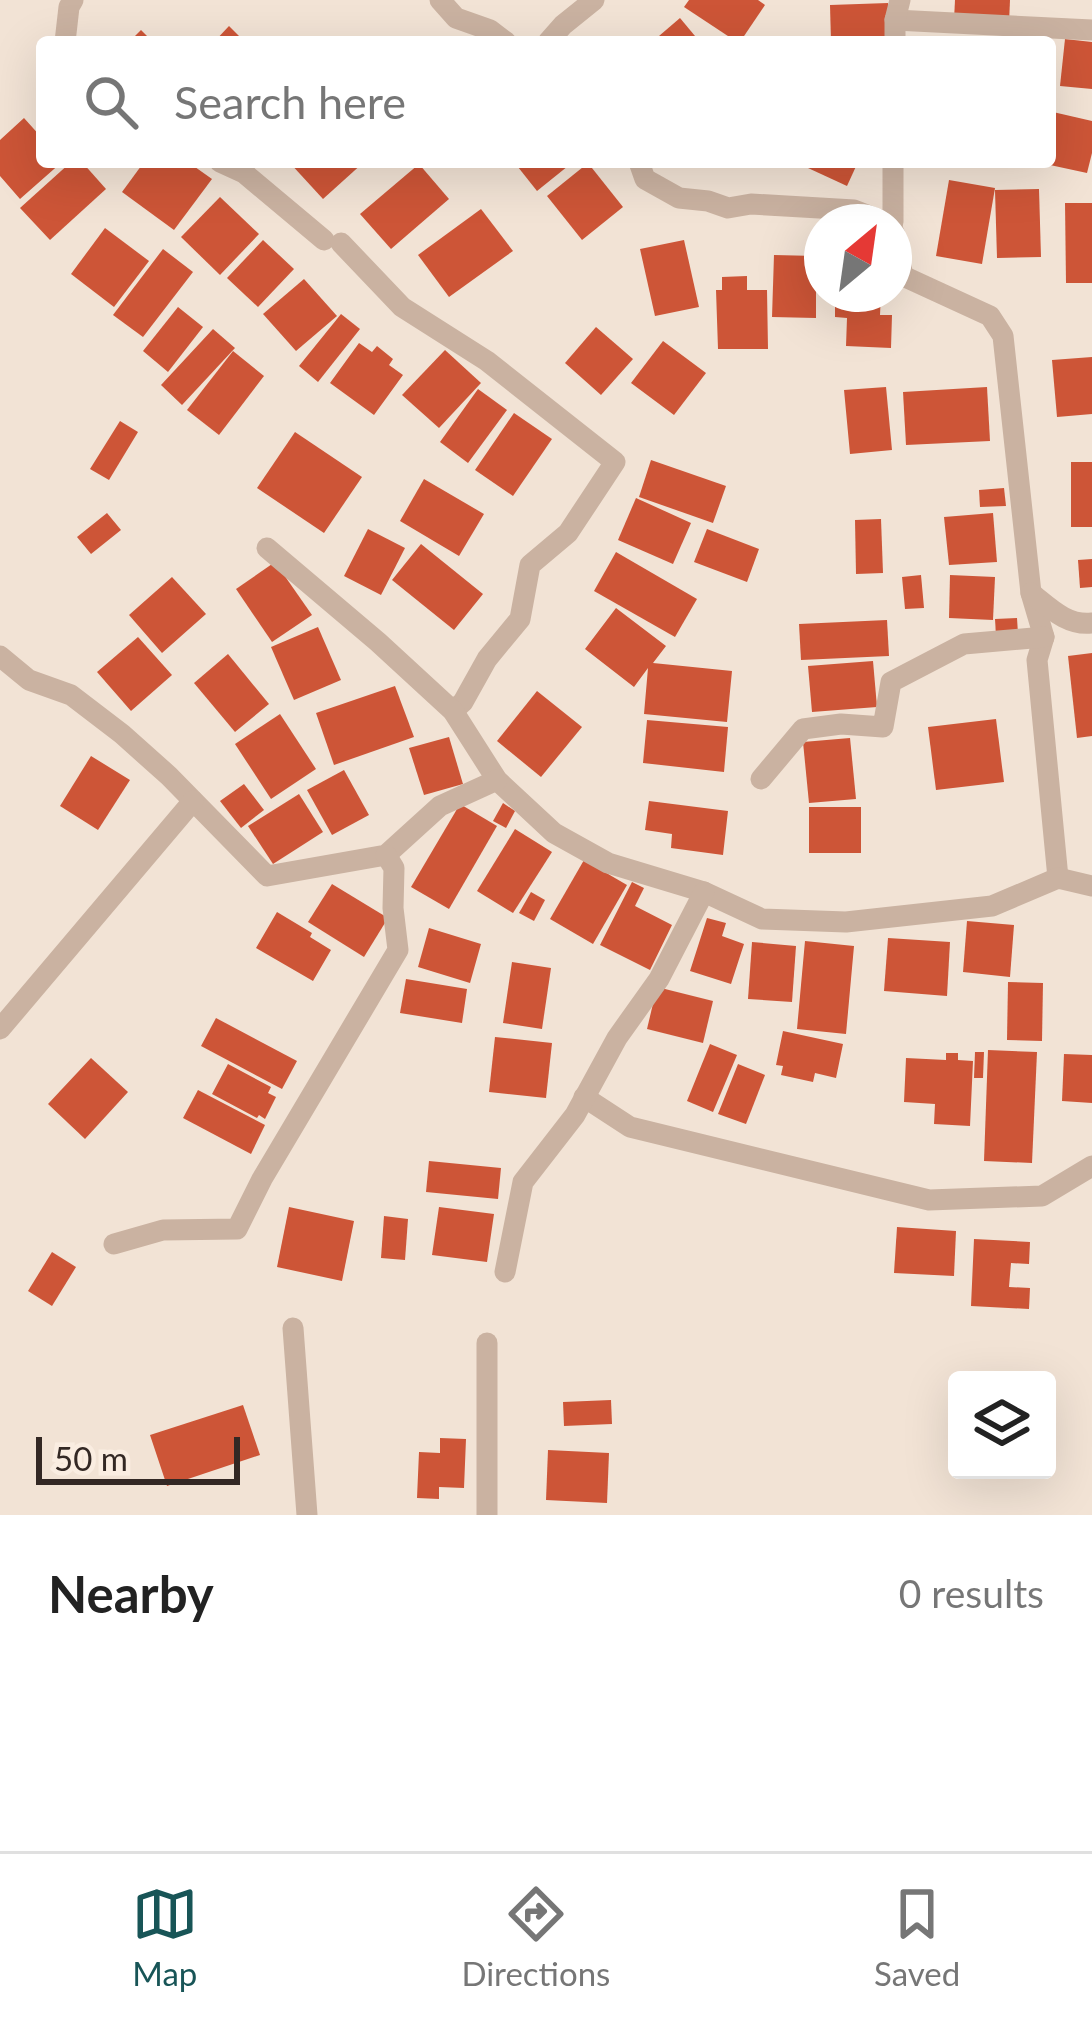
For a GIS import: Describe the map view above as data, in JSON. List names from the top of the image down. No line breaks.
{"scale_bar":"50 m","north":"top right","page":{"search":"Search here","scale":"50 m","heading":["Nearby","0 results"],"nav":["Map","Directions","Saved"]}}
